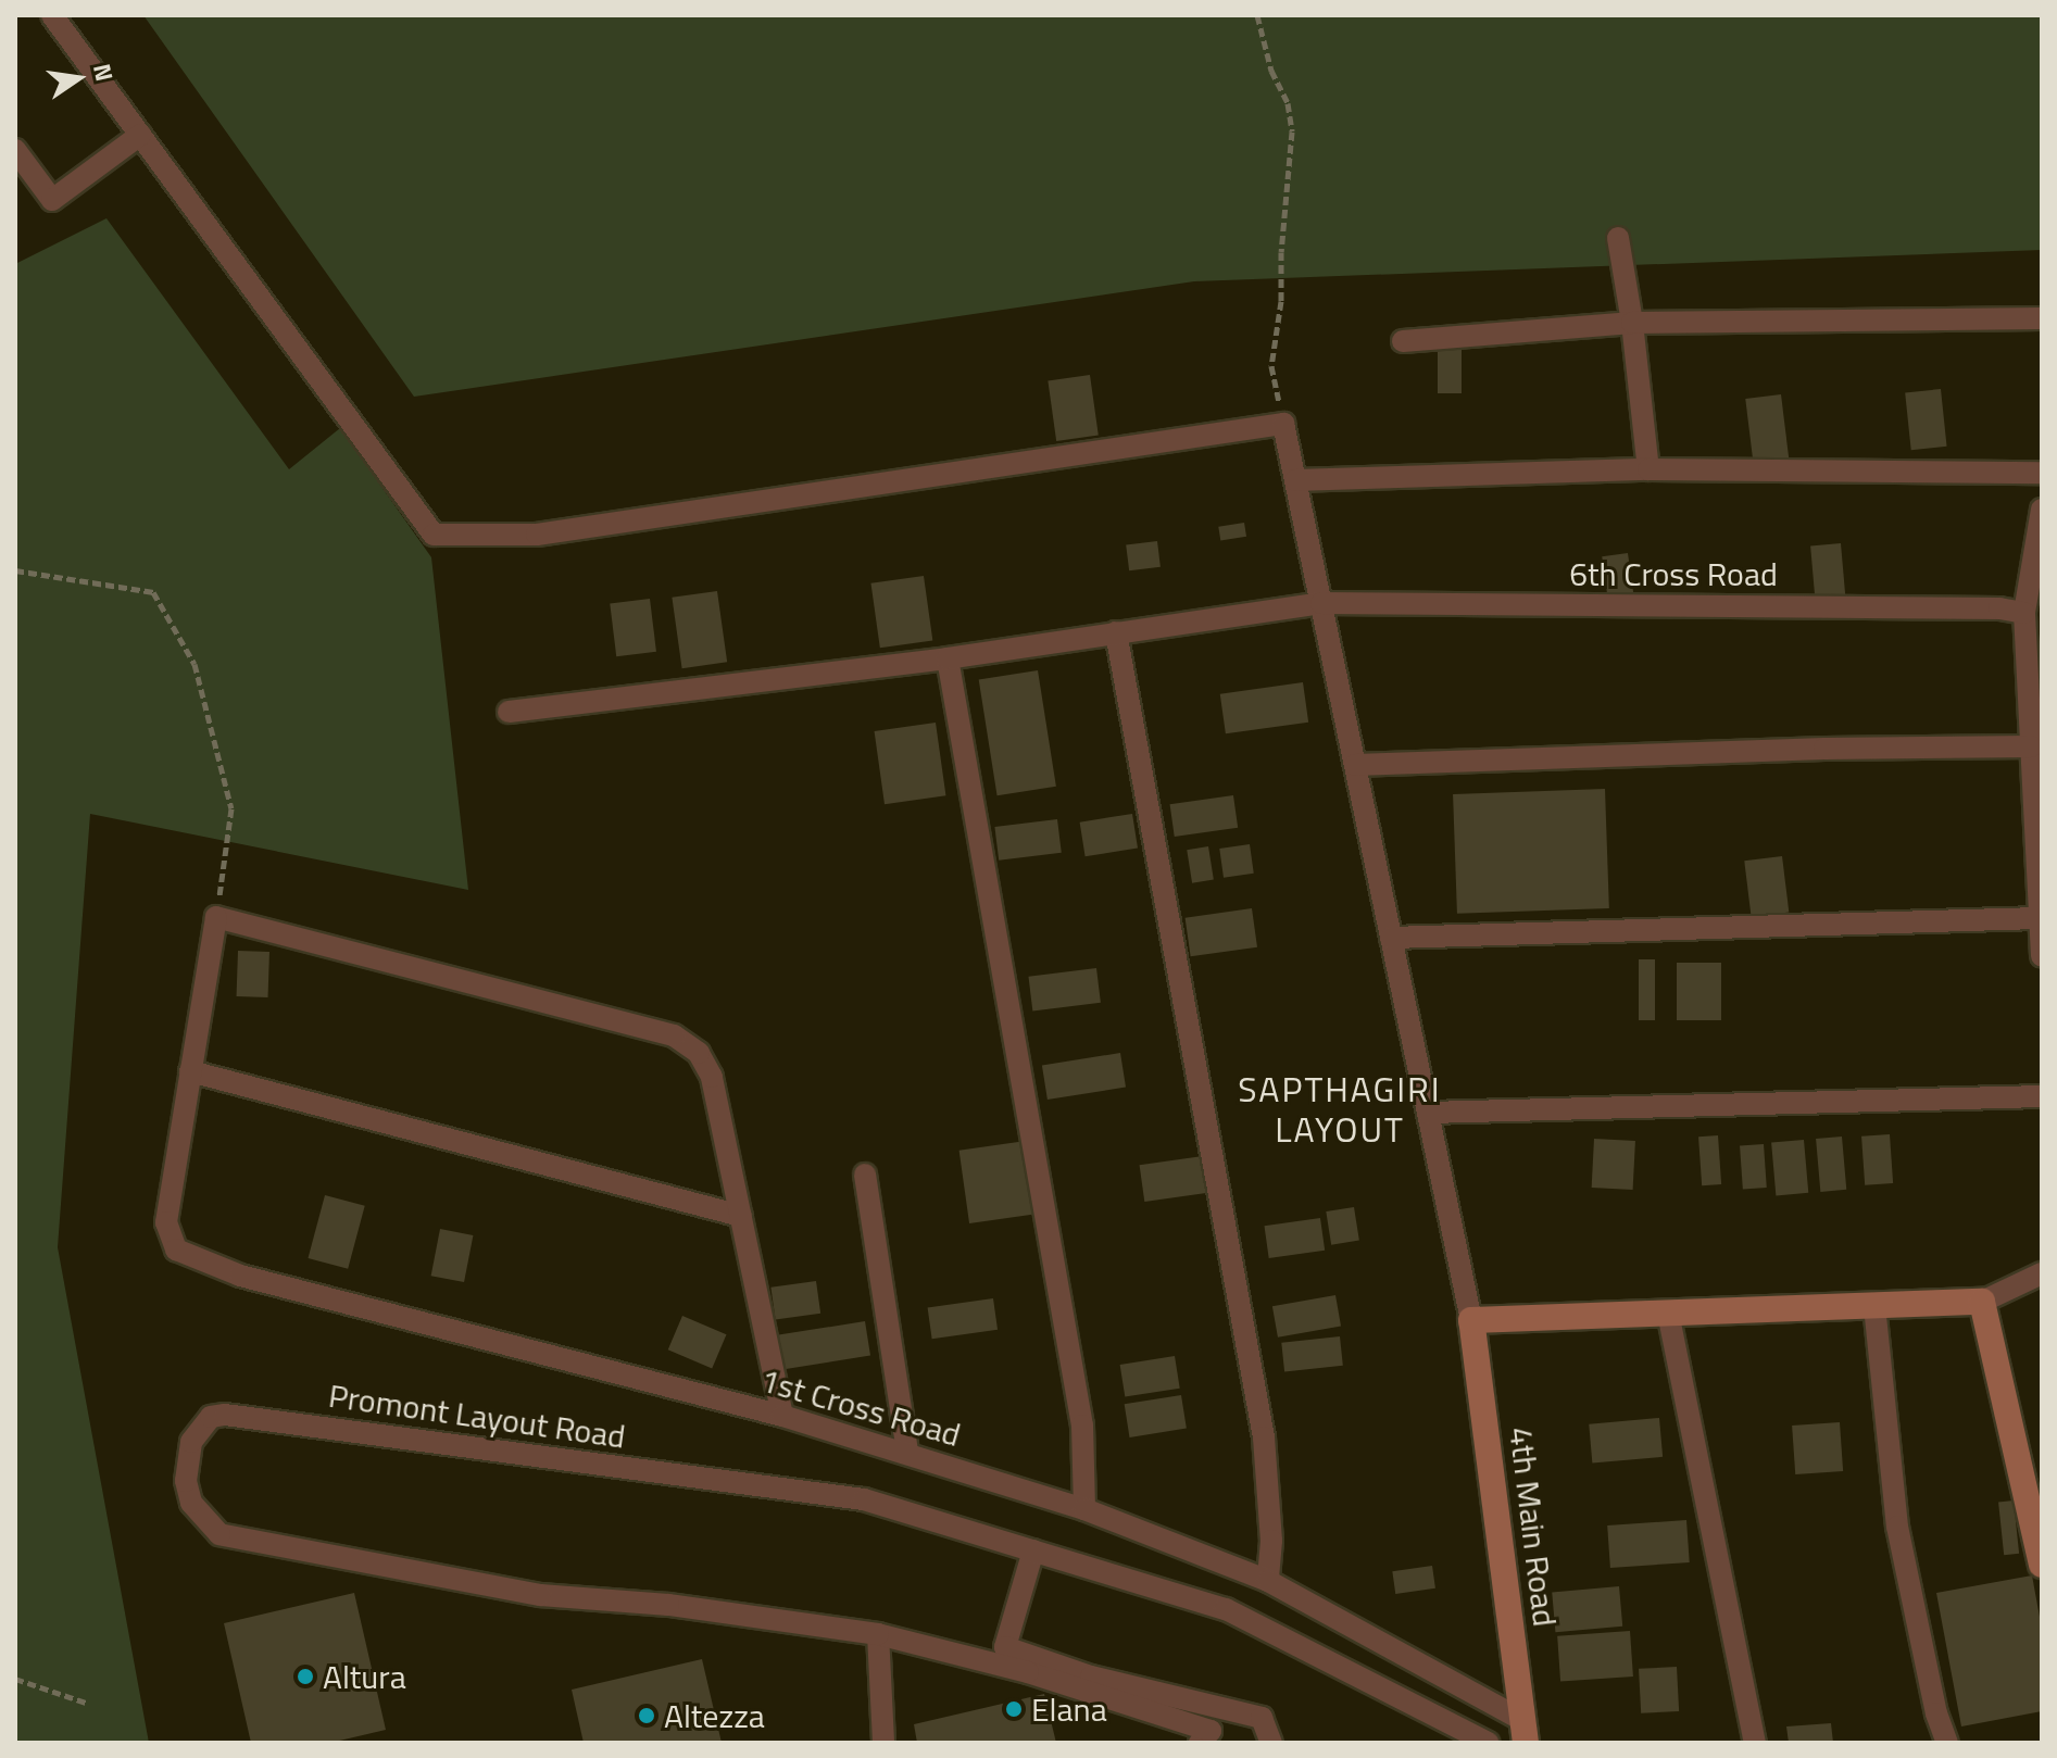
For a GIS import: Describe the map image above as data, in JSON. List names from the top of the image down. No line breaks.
{"streets":{"street":["6th Cross Road","1st Cross Road","Promont Layout Road","4th Main Road"]},"crossings":[["1st Cross Road","4th Main Road"]],"districts":["SAPTHAGIRI LAYOUT"],"places":["Altura","Elana","Altezza"],"north":"right"}
